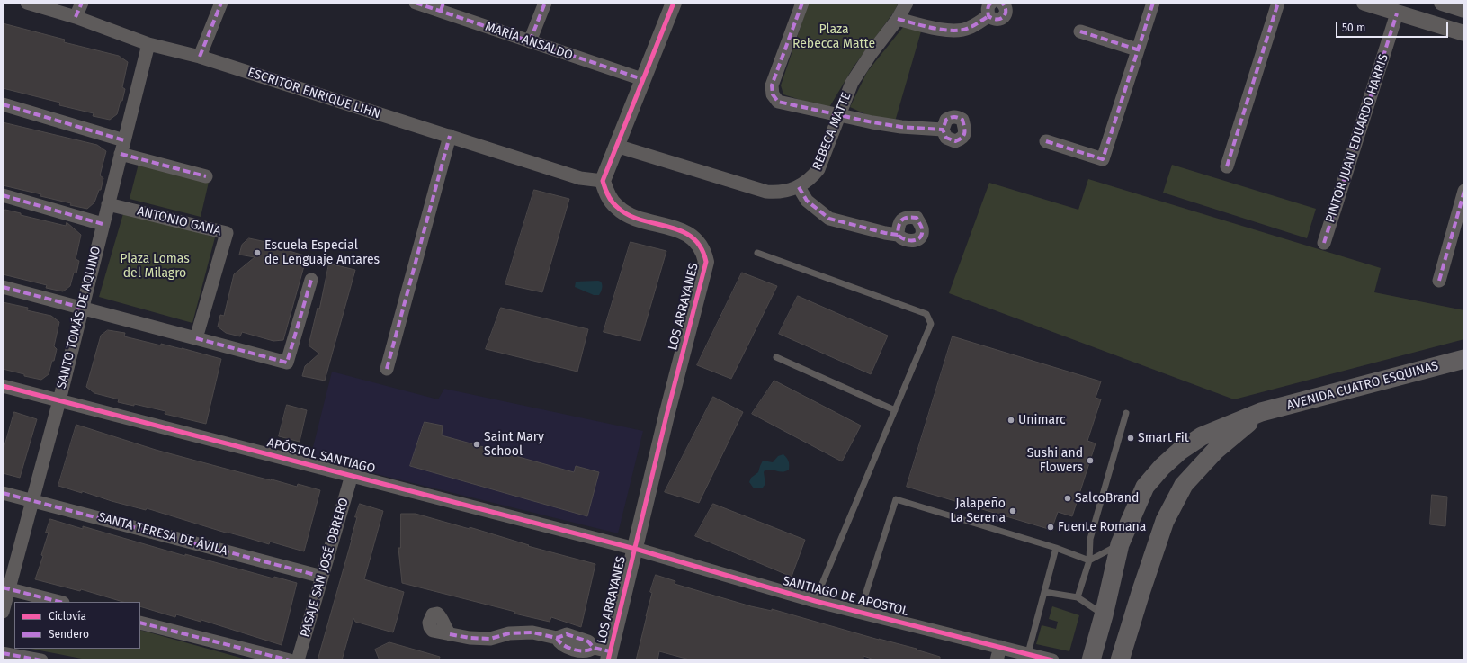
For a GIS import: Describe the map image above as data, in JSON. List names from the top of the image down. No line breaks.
{"streets":{"main road":["AVENIDA CUATRO ESQUINAS"],"street":["MARÍA ANSALDO","ESCRITOR ENRIQUE LIHN","REBECA MATTE","PINTOR JUAN EDUARDO HARRIS","ANTONIO GANA","LOS ARRAYANES","SANTO TOMÁS DE AQUINO","APÓSTOL SANTIAGO","SANTA TERESA DE ÁVILA","PASAJE SAN JOSÉ OBRERO","SANTIAGO DE APOSTOL"]},"crossings":[["ESCRITOR ENRIQUE LIHN","LOS ARRAYANES"],["ESCRITOR ENRIQUE LIHN","SANTO TOMÁS DE AQUINO"],["ANTONIO GANA","SANTO TOMÁS DE AQUINO"],["LOS ARRAYANES","APÓSTOL SANTIAGO"],["LOS ARRAYANES","SANTIAGO DE APOSTOL"],["SANTO TOMÁS DE AQUINO","APÓSTOL SANTIAGO"],["SANTO TOMÁS DE AQUINO","SANTA TERESA DE ÁVILA"],["APÓSTOL SANTIAGO","PASAJE SAN JOSÉ OBRERO"],["APÓSTOL SANTIAGO","SANTIAGO DE APOSTOL"],["SANTA TERESA DE ÁVILA","PASAJE SAN JOSÉ OBRERO"]],"parks":["Plaza Rebecca Matte","Plaza Lomas del Milagro"],"places":["Escuela Especial de Lenguaje Antares","Unimarc","Smart Fit","Saint Mary School","Sushi and Flowers","SalcoBrand","Jalapeño La Serena","Fuente Romana"],"legend":["Ciclovía","Sendero"],"scale_bar":"50 m"}
